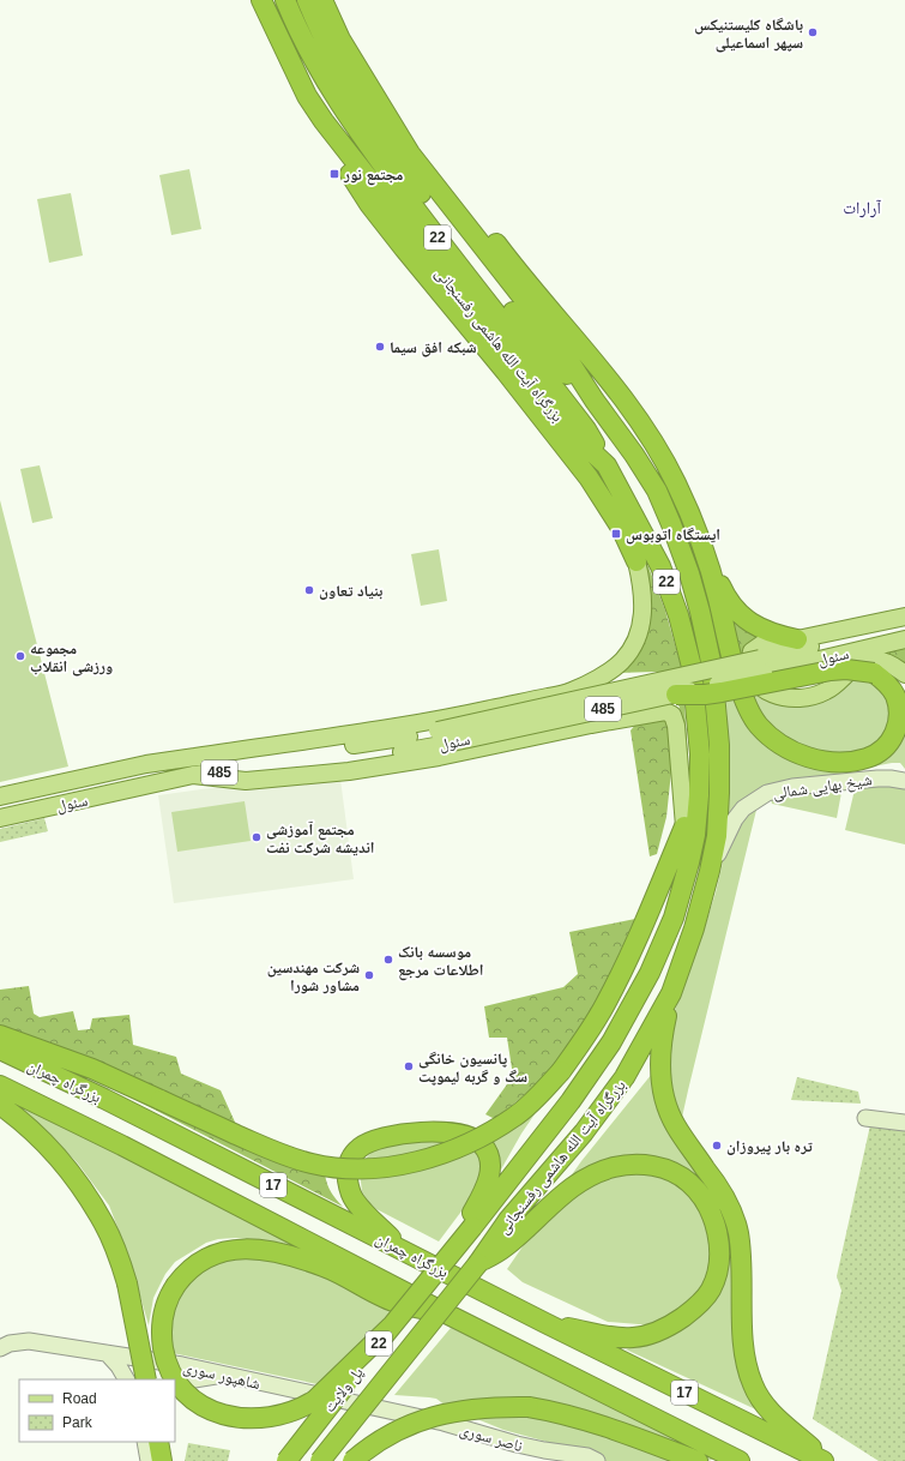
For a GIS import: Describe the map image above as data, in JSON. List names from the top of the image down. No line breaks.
{"streets":{"highway":["22","بزرگراه آیت الله هاشمی رفسنجانی","بزرگراه چمران","17","پل ولایت"],"main road":["سئول","485"],"street":["شیخ بهایی شمالی","شاهپور سوری","ناصر سوری"]},"crossings":[["بزرگراه آیت الله هاشمی رفسنجانی","شیخ بهایی شمالی"],["بزرگراه آیت الله هاشمی رفسنجانی","پل ولایت"],["شاهپور سوری","ناصر سوری"]],"districts":["آرارات"],"places":{"other":["باشگاه کلیستنیکس سپهر اسماعیلی","شبکه افق سیما","بنیاد تعاون","مجموعه ورزشی انقلاب","مجتمع آموزشی اندیشه شرکت نفت","موسسه بانک اطلاعات مرجع","شرکت مهندسین مشاور شورا","پانسیون خانگی سگ و گربه لیموپت","تره بار پیروزان"],"transit":["مجتمع نور","ایستگاه اتوبوس"]},"legend":["Road","Park"]}
